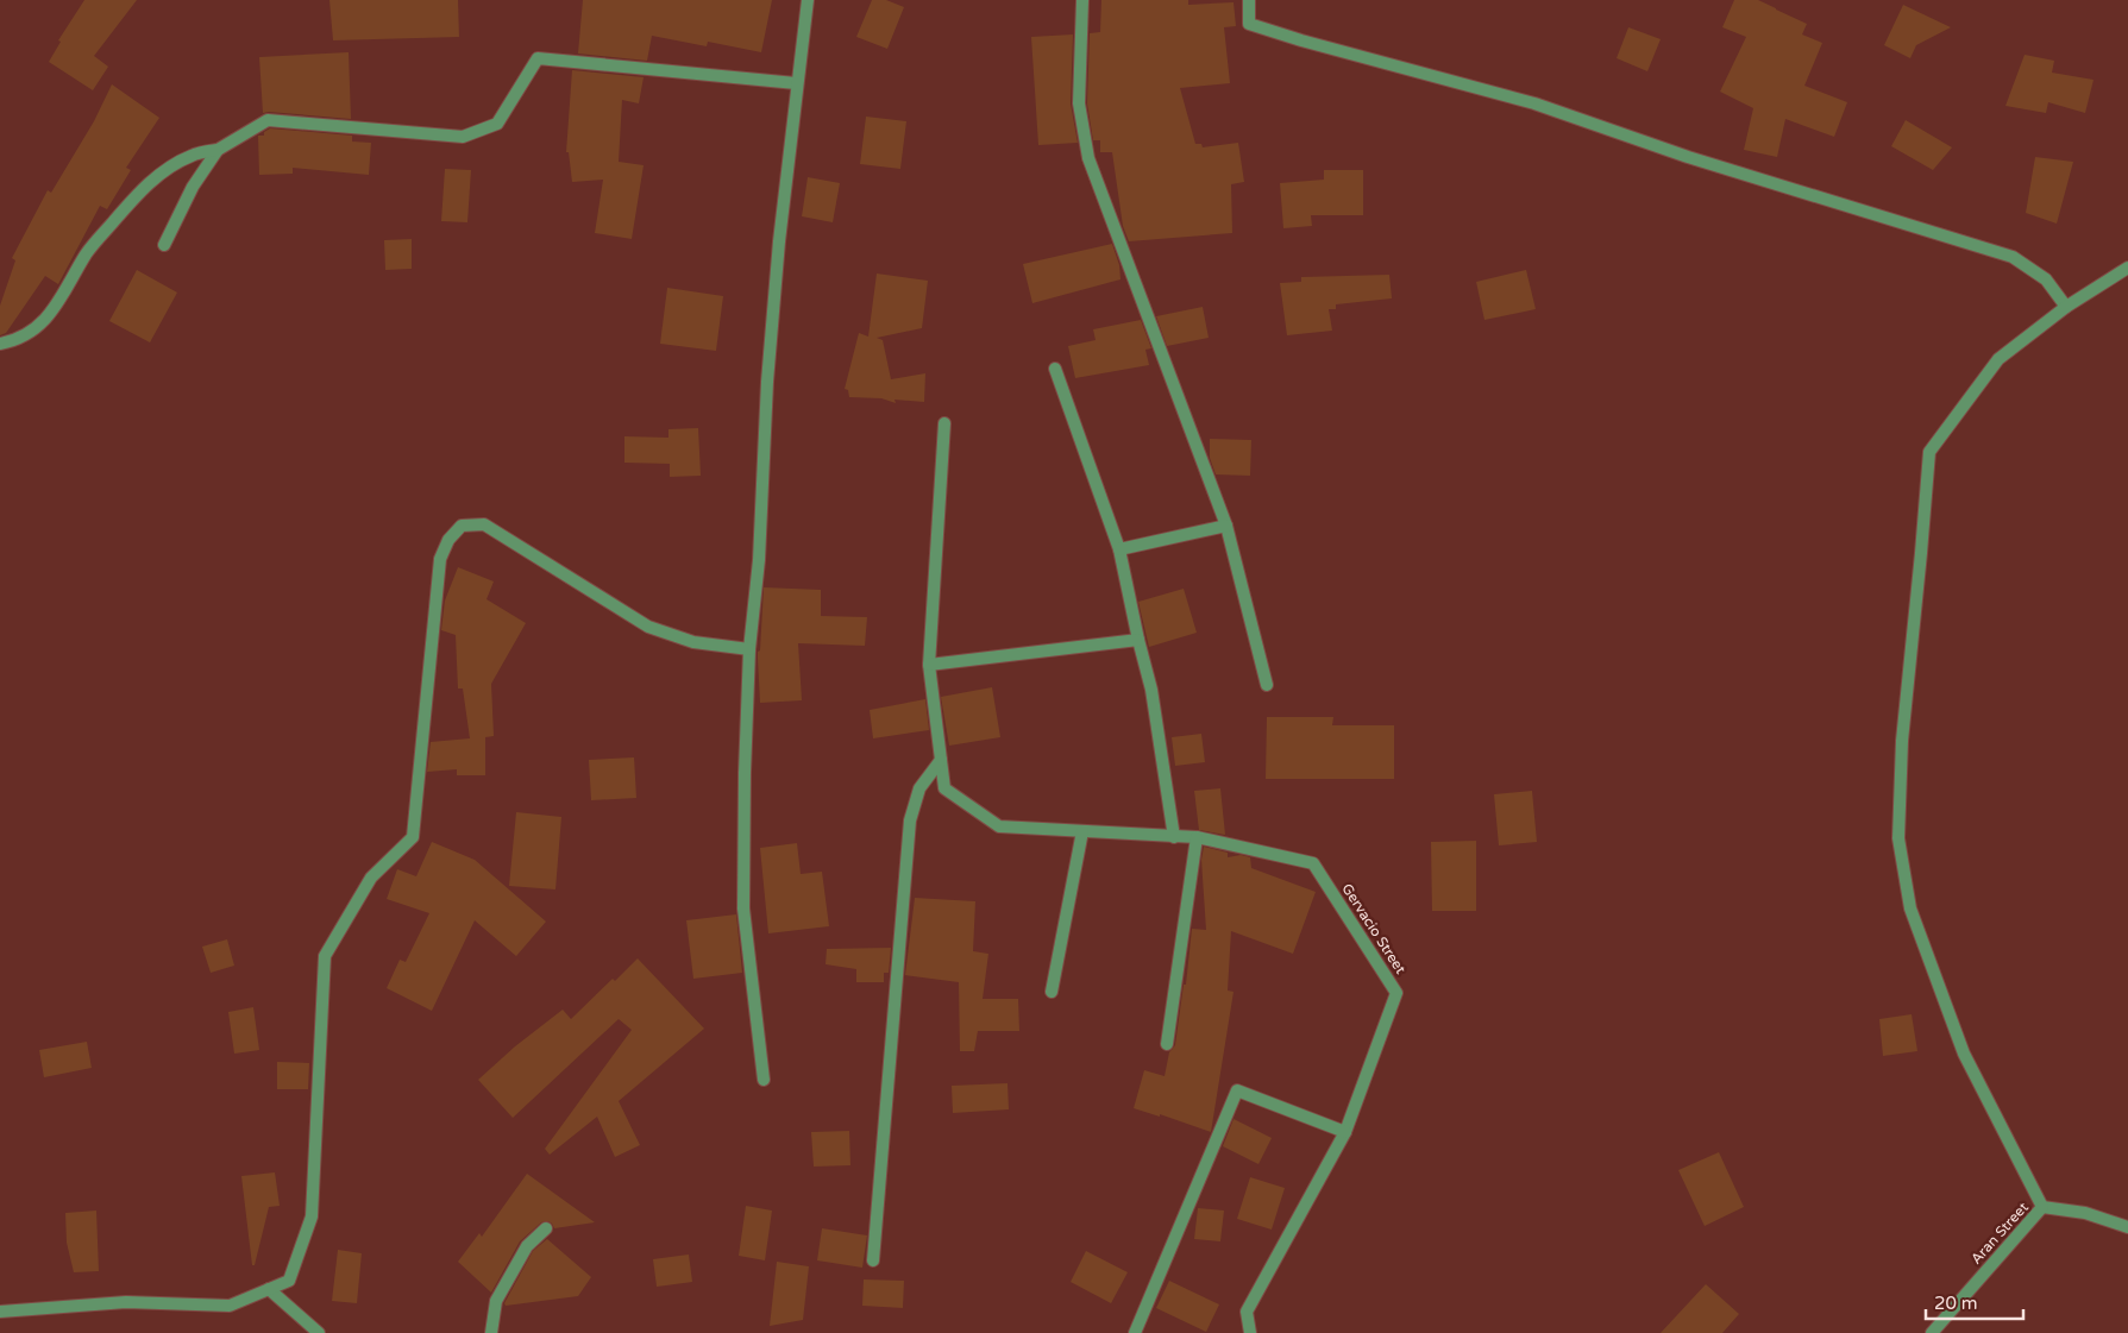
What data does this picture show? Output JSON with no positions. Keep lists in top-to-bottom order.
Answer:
{
  "streets": {
    "street": ["Gervacio Street", "Aran Street"]
  },
  "scale_bar": "20 m"
}
